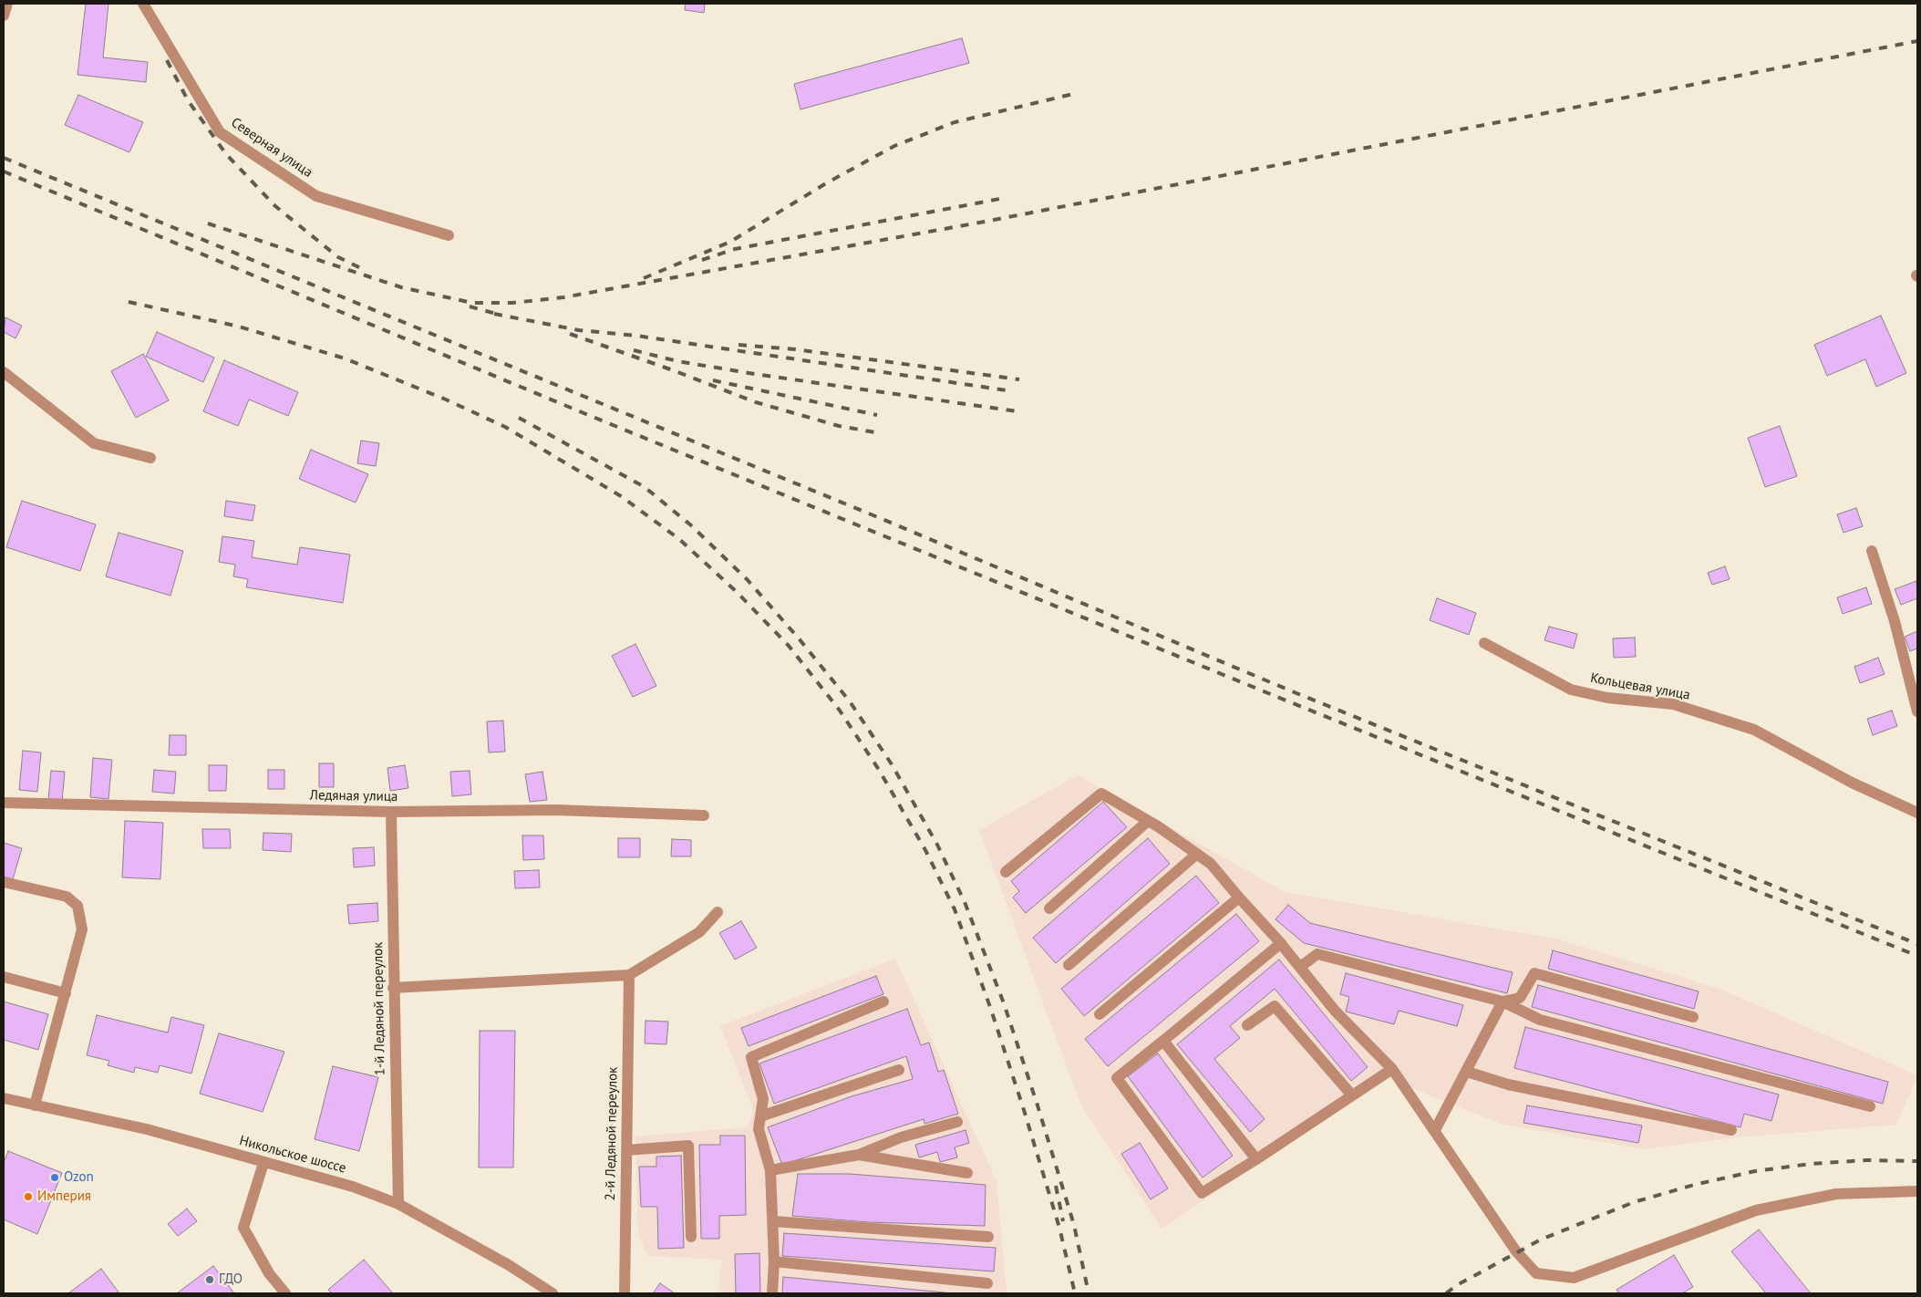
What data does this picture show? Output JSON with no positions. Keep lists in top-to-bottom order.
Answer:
{
  "streets": {
    "street": [
      "Северная улица",
      "Кольцевая улица",
      "Ледяная улица",
      "1-й Ледяной переулок",
      "2-й Ледяной переулок",
      "Никольское шоссе"
    ]
  },
  "crossings": [
    ["Ледяная улица", "1-й Ледяной переулок"],
    ["1-й Ледяной переулок", "Никольское шоссе"]
  ],
  "places": ["Ozon", "Империя", "ГДО"]
}
